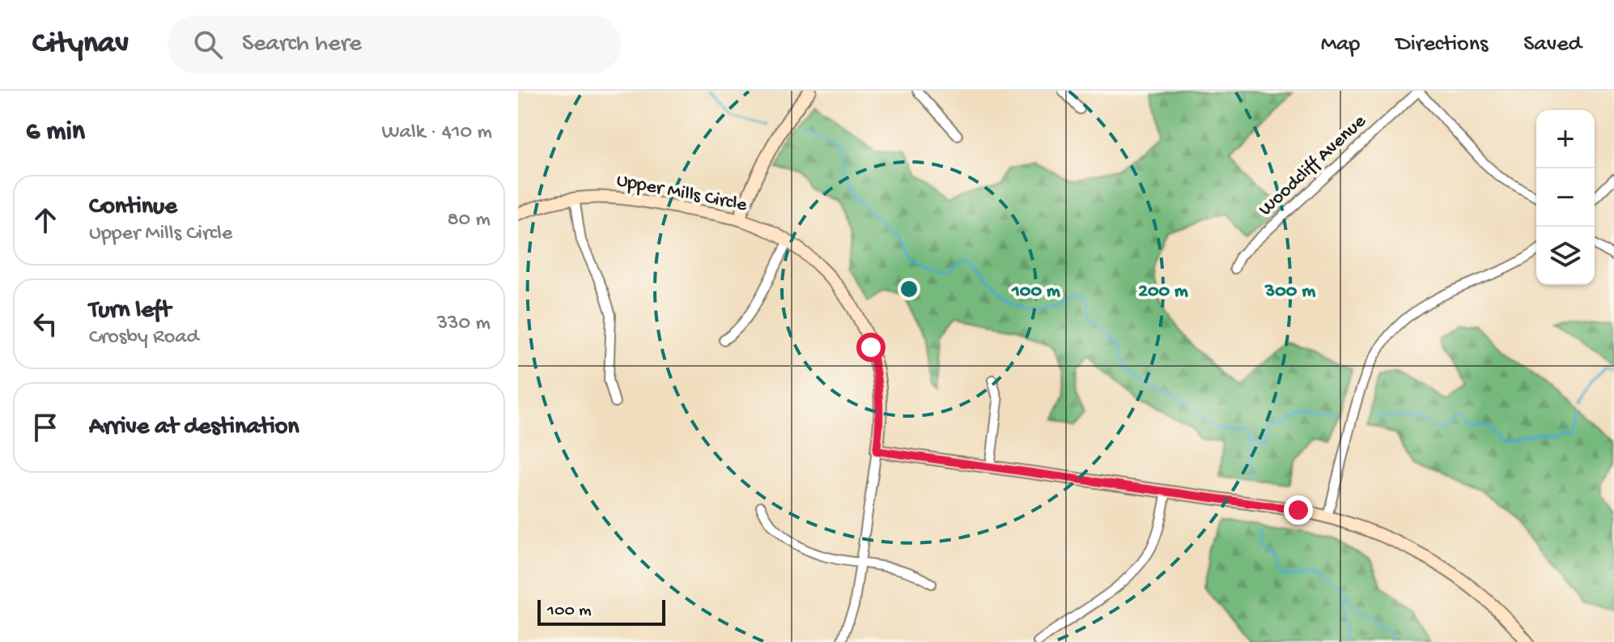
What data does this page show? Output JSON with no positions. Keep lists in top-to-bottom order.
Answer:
{
  "streets": {
    "street": ["Woodcliff Avenue", "Upper Mills Circle"]
  },
  "scale_bar": "100 m",
  "page": {
    "header": "Citynav",
    "search": "Search here",
    "nav": ["Map", "Directions", "Saved"],
    "heading": ["6 min", "Walk · 410 m"],
    "map_buttons": ["+", "−"],
    "list": [
      ["Continue", "Upper Mills Circle", "80 m"],
      ["Turn left", "Crosby Road", "330 m"],
      "Arrive at destination"
    ],
    "scale": "100 m"
  },
  "rings": ["100 m", "200 m", "300 m"]
}
